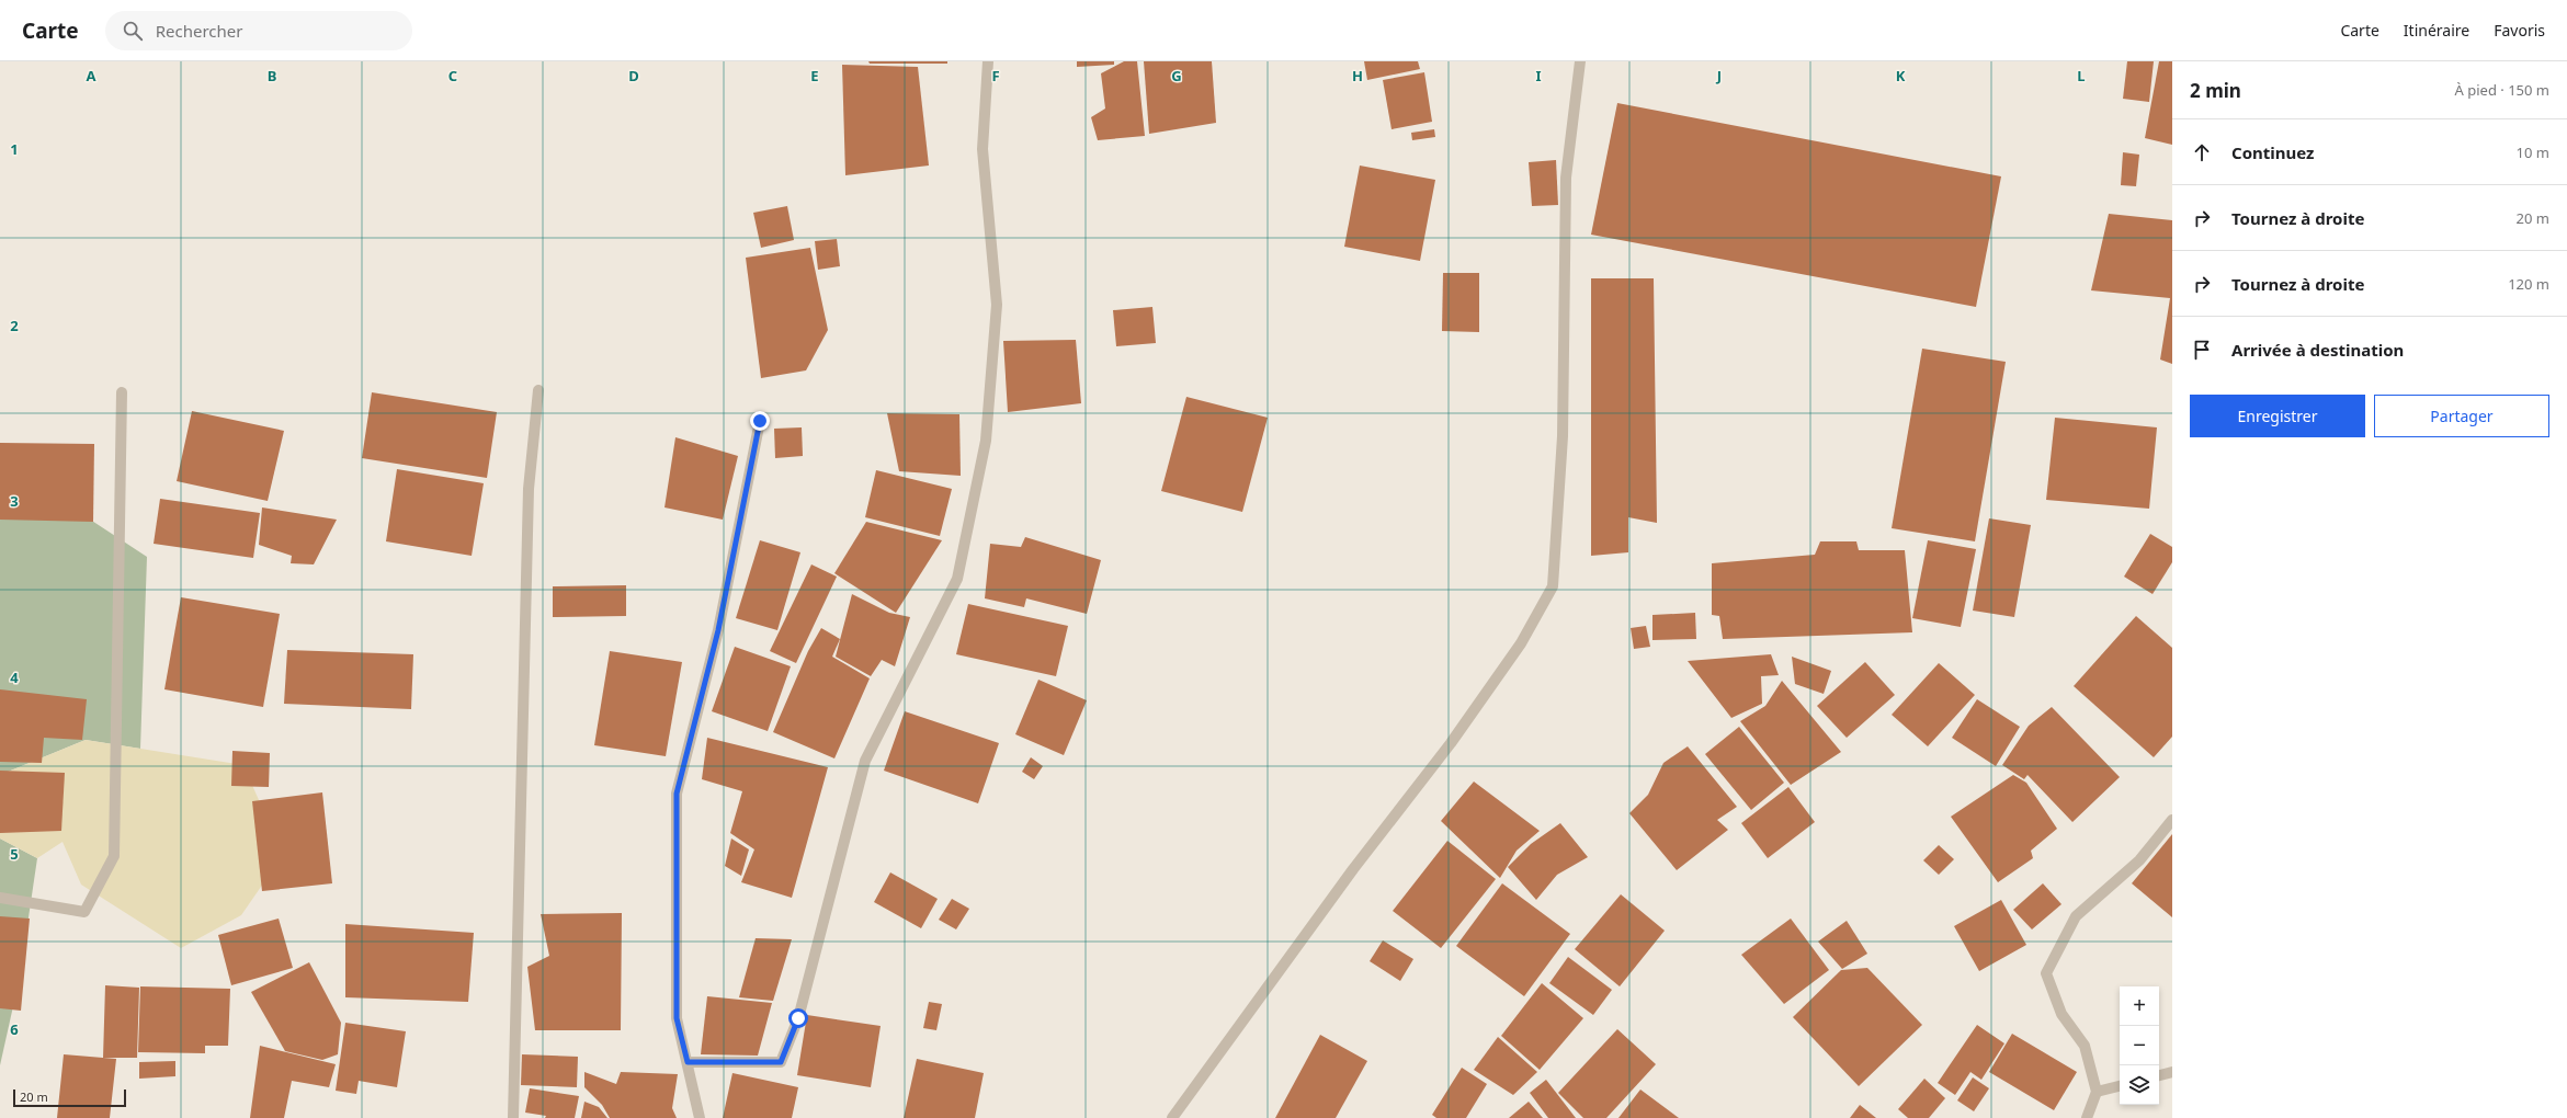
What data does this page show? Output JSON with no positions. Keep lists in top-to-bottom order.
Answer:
{
  "scale_bar": "20 m",
  "page": {
    "header": "Carte",
    "search": "Rechercher",
    "nav": ["Carte", "Itinéraire", "Favoris"],
    "heading": ["2 min", "À pied · 150 m"],
    "list": [
      ["Continuez", "10 m"],
      ["Tournez à droite", "20 m"],
      ["Tournez à droite", "120 m"],
      "Arrivée à destination"
    ],
    "buttons": ["Enregistrer", "Partager"],
    "map_buttons": ["+", "−"],
    "scale": "20 m"
  },
  "grid": {
    "columns": [
      "A",
      "B",
      "C",
      "D",
      "E",
      "F",
      "G",
      "H",
      "I",
      "J",
      "K",
      "L"
    ],
    "rows": [
      "1",
      "2",
      "3",
      "4",
      "5",
      "6"
    ]
  }
}
